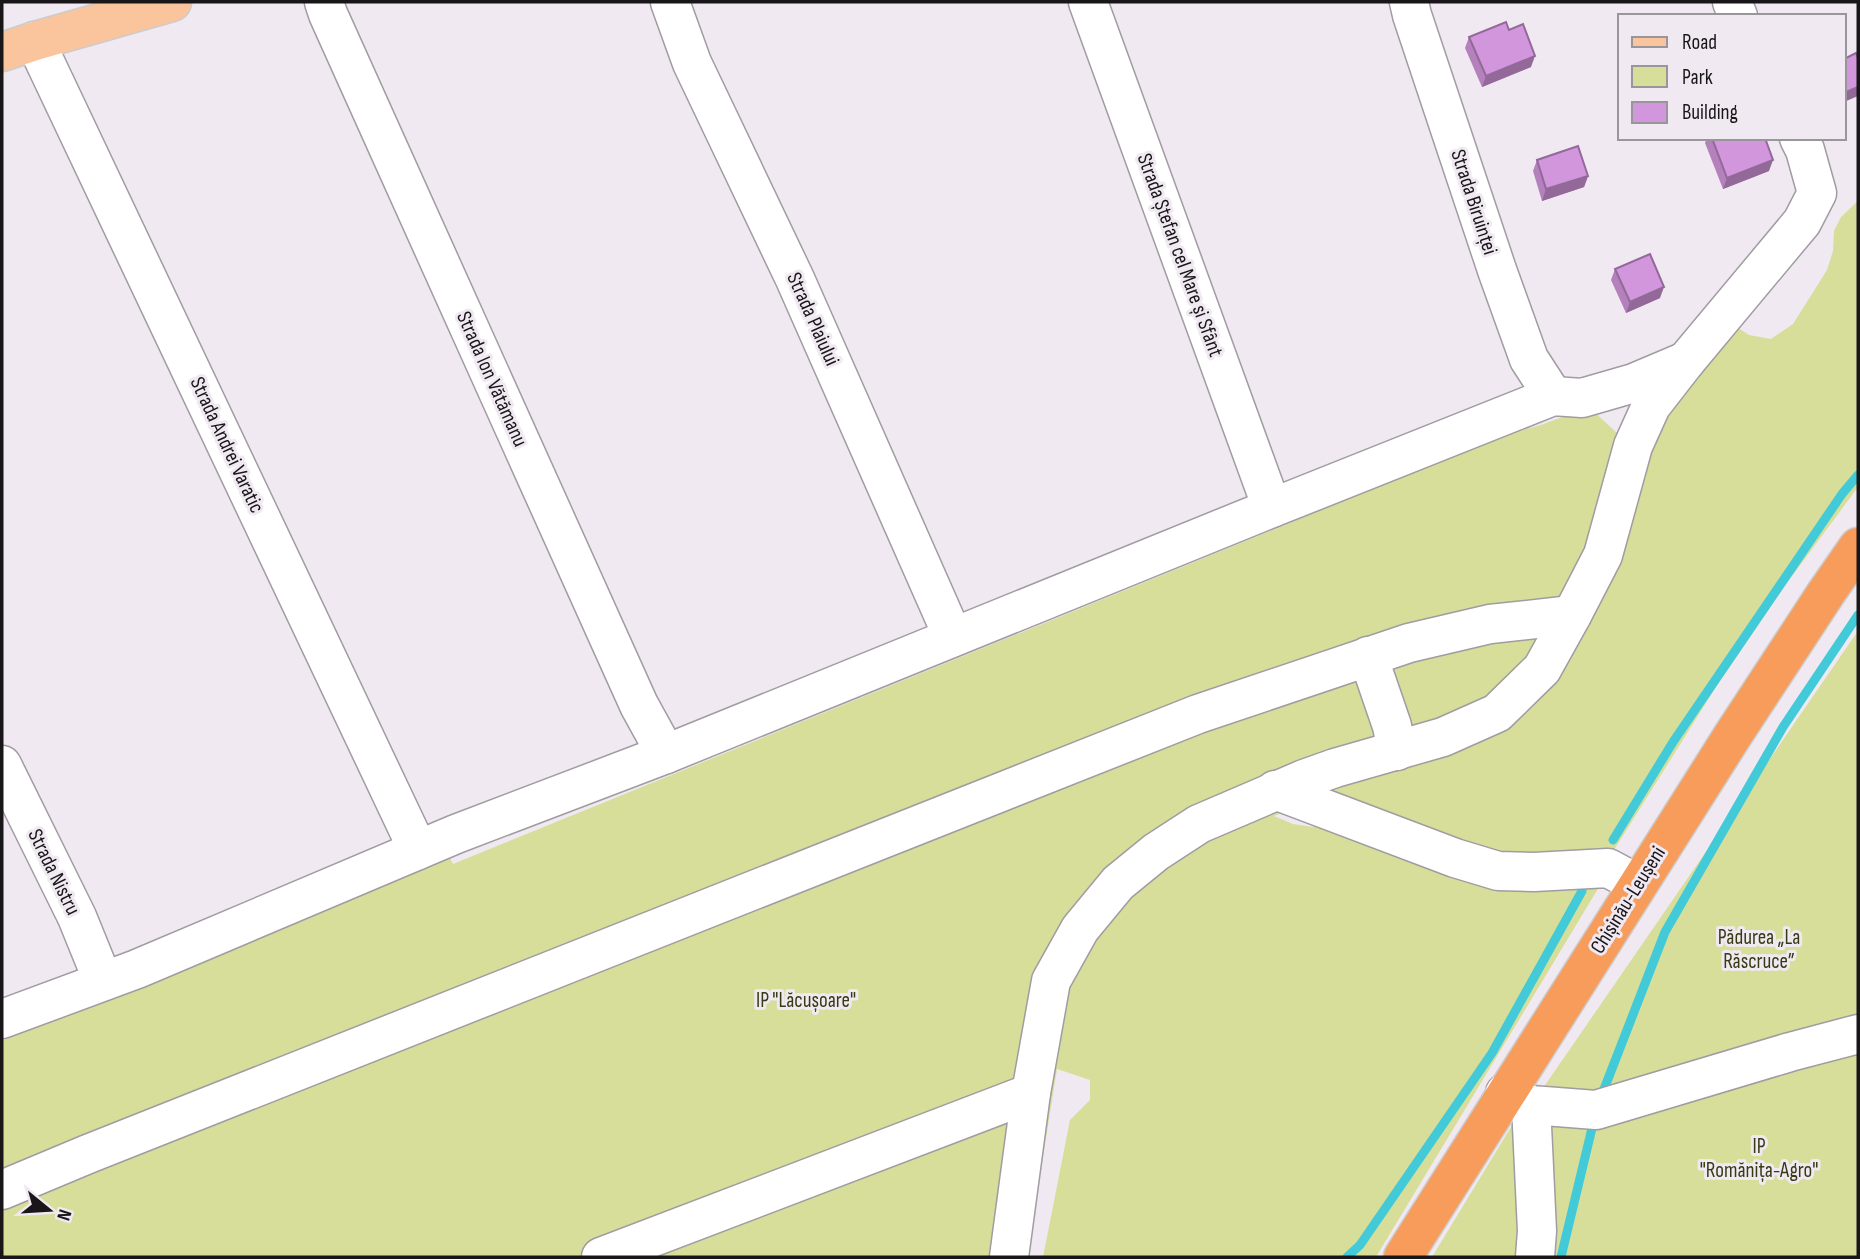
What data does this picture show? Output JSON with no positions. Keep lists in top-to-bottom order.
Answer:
{
  "streets": {
    "highway": ["Chișinău-Leușeni"],
    "street": [
      "Strada Biruinței",
      "Strada Ștefan cel Mare și Sfânt",
      "Strada Plaiului",
      "Strada Ion Vătămanu",
      "Strada Andrei Varatic",
      "Strada Nistru"
    ]
  },
  "parks": ["Pădurea „La Răscruce”", "IP \"Lăcușoare\"", "IP \"Romănița-Agro\""],
  "legend": ["Road", "Park", "Building"],
  "north": "right"
}
